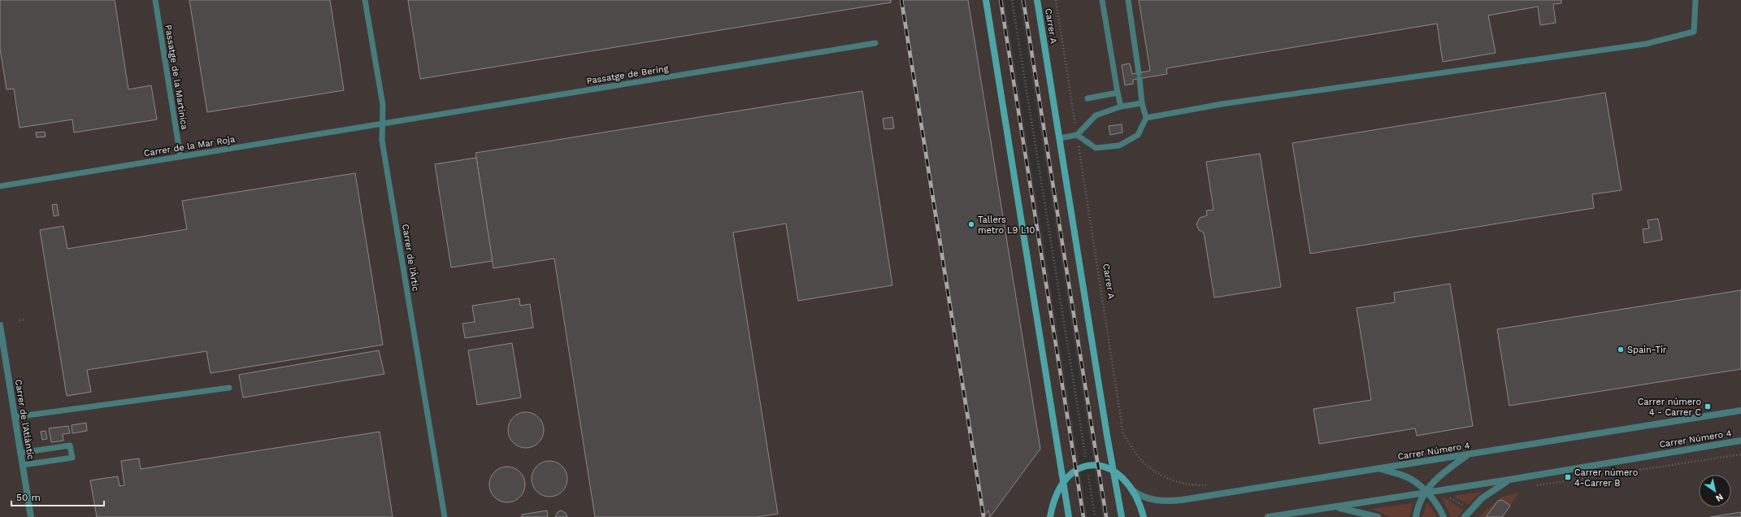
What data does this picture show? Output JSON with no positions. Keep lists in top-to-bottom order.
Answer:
{
  "streets": {
    "main road": ["Carrer A"],
    "street": ["Carrer de l'Atlàntic", "Carrer Número 4"],
    "lane": [
      "Passatge de Bering",
      "Passatge de la Martinica",
      "Carrer de la Mar Roja",
      "Carrer de l'Àrtic"
    ]
  },
  "crossings": [
    ["Passatge de Bering", "Carrer de la Mar Roja"],
    ["Passatge de Bering", "Carrer de l'Àrtic"],
    ["Passatge de la Martinica", "Carrer de la Mar Roja"],
    ["Carrer de la Mar Roja", "Carrer de l'Àrtic"]
  ],
  "places": {
    "other": ["Tallers metro L9 L10", "Spain-Tir"],
    "transit": ["Carrer número 4 - Carrer C", "Carrer número 4-Carrer B"]
  },
  "scale_bar": "50 m",
  "north": "bottom right"
}
